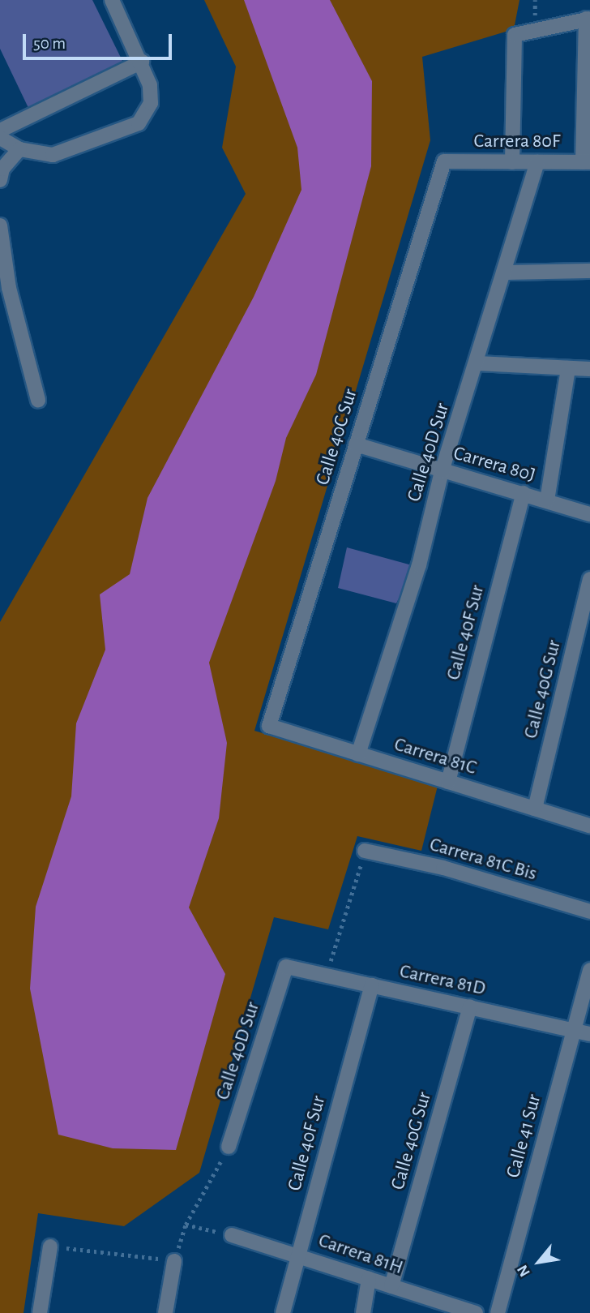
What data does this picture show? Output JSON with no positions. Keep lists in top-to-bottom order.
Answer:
{
  "streets": {
    "street": [
      "Carrera 80F",
      "Calle 40C Sur",
      "Calle 40D Sur",
      "Carrera 80J",
      "Calle 40F Sur",
      "Calle 40G Sur",
      "Carrera 81C",
      "Carrera 81C Bis",
      "Carrera 81D",
      "Calle 41 Sur",
      "Carrera 81H"
    ]
  },
  "crossings": [
    ["Carrera 80F", "Calle 40C Sur"],
    ["Carrera 80F", "Calle 40D Sur"],
    ["Calle 40C Sur", "Carrera 80J"],
    ["Calle 40C Sur", "Carrera 81C"],
    ["Calle 40D Sur", "Carrera 80J"],
    ["Calle 40D Sur", "Carrera 81C"],
    ["Calle 40D Sur", "Carrera 81D"],
    ["Carrera 80J", "Calle 40F Sur"],
    ["Calle 40F Sur", "Carrera 81C"],
    ["Calle 40F Sur", "Carrera 81D"],
    ["Calle 40F Sur", "Carrera 81H"],
    ["Calle 40G Sur", "Carrera 81C"],
    ["Calle 40G Sur", "Carrera 81D"],
    ["Calle 40G Sur", "Carrera 81H"],
    ["Carrera 81D", "Calle 41 Sur"]
  ],
  "scale_bar": "50 m",
  "north": "bottom left"
}
